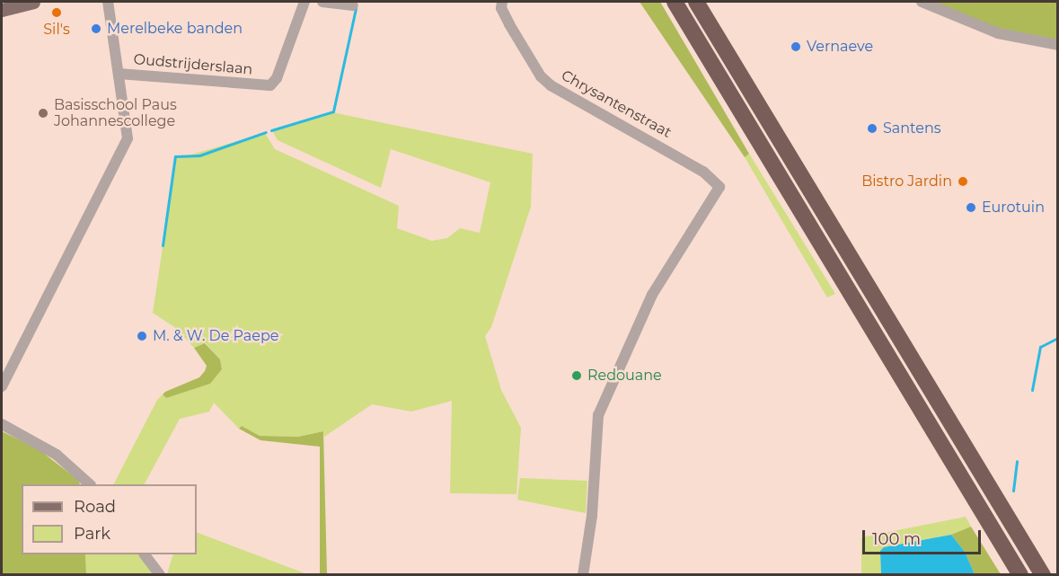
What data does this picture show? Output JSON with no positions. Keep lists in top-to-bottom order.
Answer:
{
  "streets": {
    "street": ["Oudstrijderslaan", "Chrysantenstraat"]
  },
  "places": [
    "Sil's",
    "Merelbeke banden",
    "Vernaeve",
    "Basisschool Paus Johannescollege",
    "Santens",
    "Bistro Jardin",
    "Eurotuin",
    "M. & W. De Paepe",
    "Redouane"
  ],
  "legend": ["Road", "Park"],
  "scale_bar": "100 m"
}
